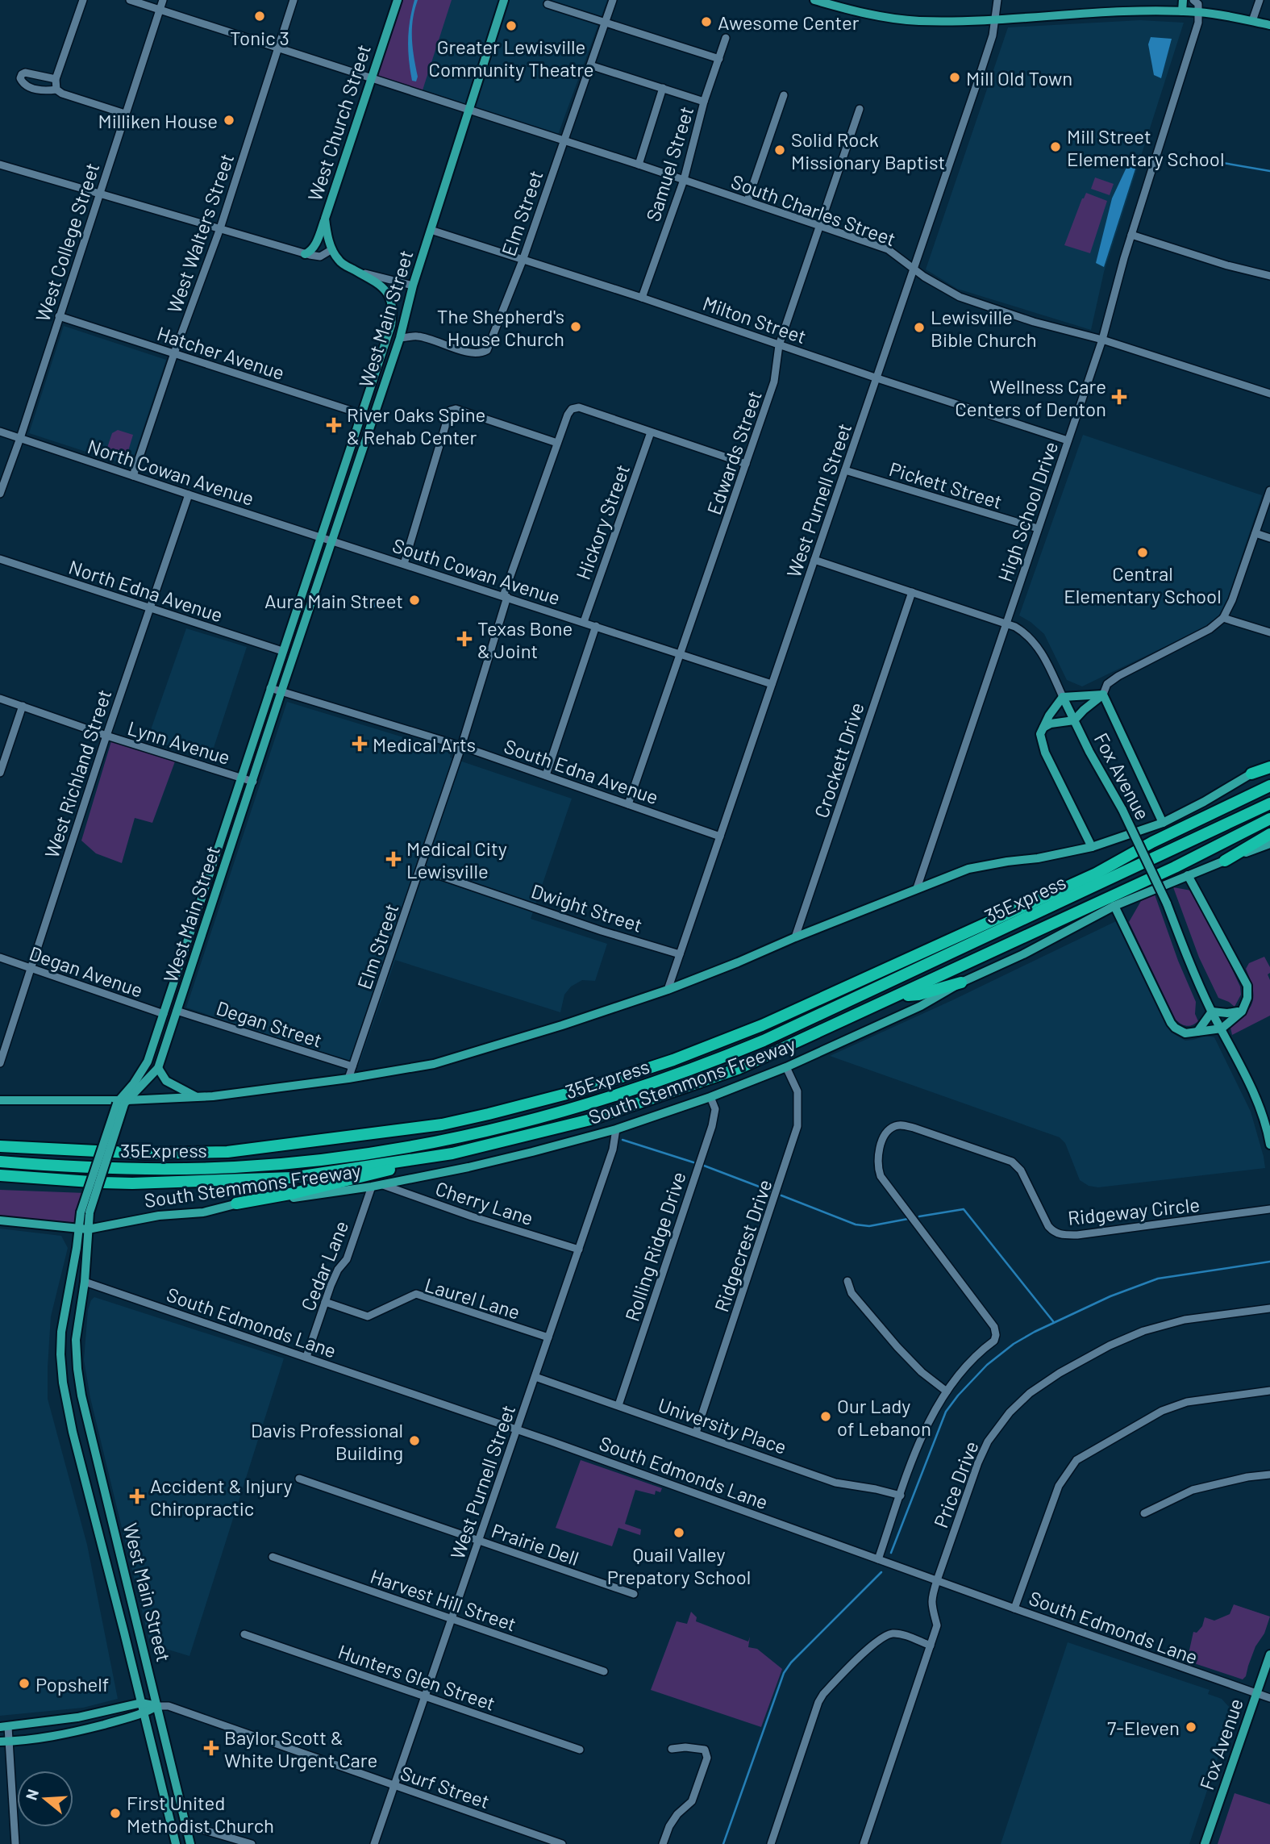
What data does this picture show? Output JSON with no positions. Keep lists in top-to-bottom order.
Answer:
{
  "streets": {
    "highway": ["35Express", "South Stemmons Freeway"],
    "main road": ["West Church Street", "West Main Street", "Fox Avenue"],
    "street": [
      "Samuel Street",
      "South Charles Street",
      "Elm Street",
      "West Walters Street",
      "West College Street",
      "Milton Street",
      "Hatcher Avenue",
      "Edwards Street",
      "North Cowan Avenue",
      "Pickett Street",
      "West Purnell Street",
      "High School Drive",
      "Hickory Street",
      "South Cowan Avenue",
      "North Edna Avenue",
      "Lynn Avenue",
      "Crockett Drive",
      "South Edna Avenue",
      "West Richland Street",
      "Dwight Street",
      "Degan Avenue",
      "Degan Street",
      "Cherry Lane",
      "Ridgeway Circle",
      "Ridgecrest Drive",
      "Rolling Ridge Drive",
      "Cedar Lane",
      "Laurel Lane",
      "South Edmonds Lane",
      "University Place",
      "Price Drive",
      "Prairie Dell",
      "Harvest Hill Street",
      "Hunters Glen Street",
      "Surf Street"
    ]
  },
  "crossings": [
    ["West Church Street", "South Charles Street"],
    ["Samuel Street", "South Charles Street"],
    ["Samuel Street", "Milton Street"],
    ["South Charles Street", "Elm Street"],
    ["South Charles Street", "West Walters Street"],
    ["South Charles Street", "West College Street"],
    ["South Charles Street", "West Main Street"],
    ["South Charles Street", "Edwards Street"],
    ["South Charles Street", "West Purnell Street"],
    ["South Charles Street", "High School Drive"],
    ["Elm Street", "West Main Street"],
    ["Elm Street", "Milton Street"],
    ["Elm Street", "Hickory Street"],
    ["Elm Street", "South Cowan Avenue"],
    ["Elm Street", "South Edna Avenue"],
    ["Elm Street", "Dwight Street"],
    ["Elm Street", "Degan Street"],
    ["West Walters Street", "Hatcher Avenue"],
    ["West Walters Street", "North Cowan Avenue"],
    ["West College Street", "Hatcher Avenue"],
    ["West College Street", "North Cowan Avenue"],
    ["West Main Street", "Milton Street"],
    ["West Main Street", "Hatcher Avenue"],
    ["West Main Street", "North Cowan Avenue"],
    ["West Main Street", "South Cowan Avenue"],
    ["West Main Street", "North Edna Avenue"],
    ["West Main Street", "Lynn Avenue"],
    ["West Main Street", "South Edna Avenue"],
    ["West Main Street", "Degan Avenue"],
    ["West Main Street", "Degan Street"],
    ["West Main Street", "South Stemmons Freeway"],
    ["West Main Street", "South Edmonds Lane"],
    ["West Main Street", "Surf Street"],
    ["Milton Street", "Edwards Street"],
    ["Milton Street", "West Purnell Street"],
    ["Milton Street", "High School Drive"],
    ["Edwards Street", "South Cowan Avenue"],
    ["Edwards Street", "South Edna Avenue"],
    ["North Cowan Avenue", "South Cowan Avenue"],
    ["North Cowan Avenue", "West Richland Street"],
    ["Pickett Street", "West Purnell Street"],
    ["Pickett Street", "High School Drive"],
    ["West Purnell Street", "South Cowan Avenue"],
    ["West Purnell Street", "South Edna Avenue"],
    ["West Purnell Street", "Fox Avenue"],
    ["West Purnell Street", "Dwight Street"],
    ["West Purnell Street", "South Stemmons Freeway"],
    ["West Purnell Street", "Cherry Lane"],
    ["West Purnell Street", "Laurel Lane"],
    ["West Purnell Street", "South Edmonds Lane"],
    ["West Purnell Street", "University Place"],
    ["West Purnell Street", "Prairie Dell"],
    ["West Purnell Street", "Harvest Hill Street"],
    ["West Purnell Street", "Hunters Glen Street"],
    ["West Purnell Street", "Surf Street"],
    ["High School Drive", "Fox Avenue"],
    ["Hickory Street", "South Cowan Avenue"],
    ["North Edna Avenue", "West Richland Street"],
    ["Lynn Avenue", "West Richland Street"],
    ["Crockett Drive", "Fox Avenue"],
    ["West Richland Street", "Degan Avenue"],
    ["Fox Avenue", "South Edmonds Lane"],
    ["South Stemmons Freeway", "Cherry Lane"],
    ["South Stemmons Freeway", "Ridgecrest Drive"],
    ["South Stemmons Freeway", "Rolling Ridge Drive"],
    ["South Stemmons Freeway", "Cedar Lane"],
    ["Ridgecrest Drive", "University Place"],
    ["Rolling Ridge Drive", "University Place"],
    ["Cedar Lane", "Laurel Lane"],
    ["Cedar Lane", "South Edmonds Lane"],
    ["South Edmonds Lane", "Price Drive"]
  ],
  "places": {
    "other": [
      "Tonic 3",
      "Awesome Center",
      "Greater Lewisville Community Theatre",
      "Mill Old Town",
      "Milliken House",
      "Mill Street Elementary School",
      "Solid Rock Missionary Baptist",
      "The Shepherd's House Church",
      "Lewisville Bible Church",
      "Central Elementary School",
      "Aura Main Street",
      "Our Lady of Lebanon",
      "Davis Professional Building",
      "Quail Valley Prepatory School",
      "Popshelf",
      "7-Eleven",
      "First United Methodist Church"
    ],
    "health": [
      "Wellness Care Centers of Denton",
      "River Oaks Spine & Rehab Center",
      "Texas Bone & Joint",
      "Medical Arts",
      "Medical City Lewisville",
      "Accident & Injury Chiropractic",
      "Baylor Scott & White Urgent Care"
    ]
  },
  "north": "left"
}
